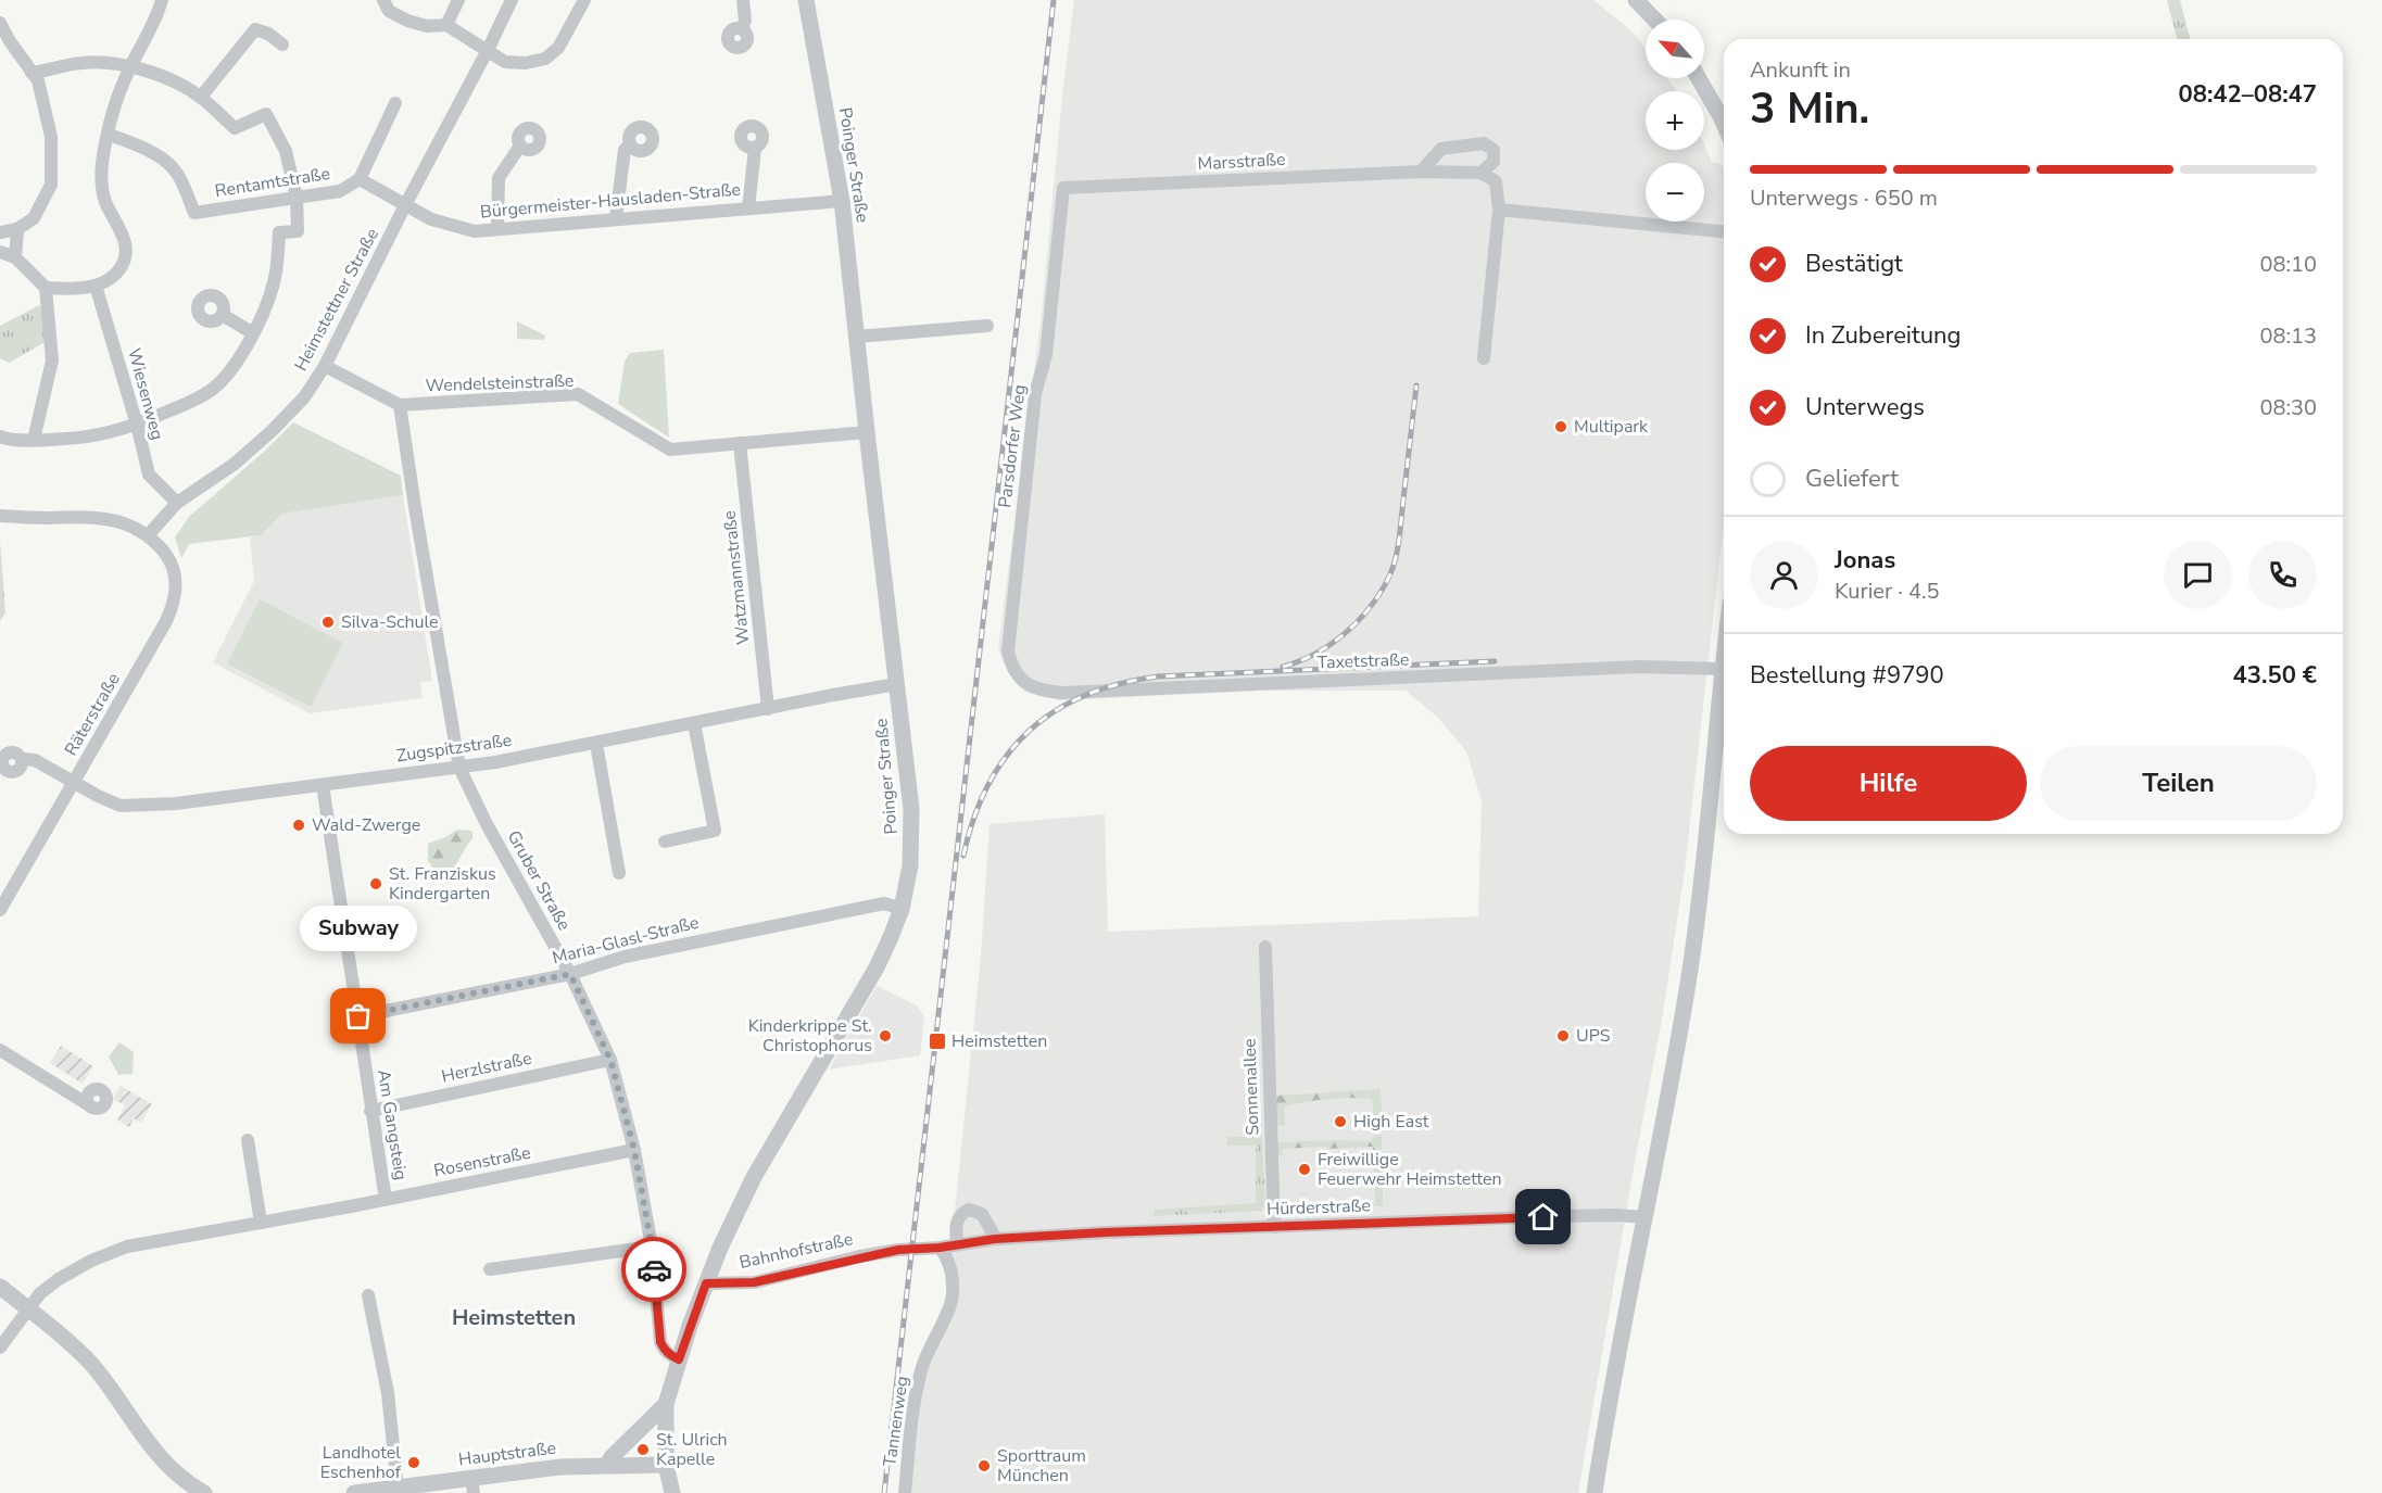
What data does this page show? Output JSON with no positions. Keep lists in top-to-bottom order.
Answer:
{
  "streets": {
    "street": [
      "Marsstraße",
      "Poinger Straße",
      "Rentamtstraße",
      "Bürgermeister-Hausladen-Straße",
      "Heimstettner Straße",
      "Wendelsteinstraße",
      "Wiesenweg",
      "Parsdorfer Weg",
      "Watzmannstraße",
      "Taxetstraße",
      "Räterstraße",
      "Zugspitzstraße",
      "Gruber Straße",
      "Maria-Glasl-Straße",
      "Herzlstraße",
      "Sonnenallee",
      "Am Gangsteig",
      "Rosenstraße",
      "Hürderstraße",
      "Bahnhofstraße",
      "Tannenweg",
      "Hauptstraße"
    ]
  },
  "crossings": [
    ["Marsstraße", "Parsdorfer Weg"],
    ["Poinger Straße", "Bürgermeister-Hausladen-Straße"],
    ["Poinger Straße", "Wendelsteinstraße"],
    ["Poinger Straße", "Zugspitzstraße"],
    ["Poinger Straße", "Maria-Glasl-Straße"],
    ["Poinger Straße", "Bahnhofstraße"],
    ["Rentamtstraße", "Bürgermeister-Hausladen-Straße"],
    ["Bürgermeister-Hausladen-Straße", "Heimstettner Straße"],
    ["Heimstettner Straße", "Wiesenweg"],
    ["Heimstettner Straße", "Räterstraße"],
    ["Wendelsteinstraße", "Watzmannstraße"],
    ["Wendelsteinstraße", "Gruber Straße"],
    ["Parsdorfer Weg", "Taxetstraße"],
    ["Watzmannstraße", "Zugspitzstraße"],
    ["Räterstraße", "Zugspitzstraße"],
    ["Zugspitzstraße", "Gruber Straße"],
    ["Zugspitzstraße", "Am Gangsteig"],
    ["Gruber Straße", "Maria-Glasl-Straße"],
    ["Gruber Straße", "Herzlstraße"],
    ["Gruber Straße", "Rosenstraße"],
    ["Maria-Glasl-Straße", "Am Gangsteig"],
    ["Herzlstraße", "Am Gangsteig"],
    ["Sonnenallee", "Hürderstraße"],
    ["Am Gangsteig", "Rosenstraße"],
    ["Hürderstraße", "Bahnhofstraße"],
    ["Hürderstraße", "Tannenweg"],
    ["Bahnhofstraße", "Tannenweg"]
  ],
  "districts": ["Heimstetten"],
  "places": {
    "other": [
      "Multipark",
      "Silva-Schule",
      "Wald-Zwerge",
      "St. Franziskus Kindergarten",
      "Subway",
      "Kinderkrippe St. Christophorus",
      "UPS",
      "High East",
      "Freiwillige Feuerwehr Heimstetten",
      "St. Ulrich Kapelle",
      "Landhotel Eschenhof",
      "Sporttraum München"
    ],
    "transit": ["Heimstetten"]
  },
  "north": "top left",
  "page": {
    "map_buttons": ["+", "−"],
    "heading": ["3 Min.", "Ankunft in", "08:42–08:47"],
    "panel": [
      "Jonas",
      "Kurier · 4.5",
      "Bestellung #9790",
      "43.50 €"
    ],
    "bar": "Unterwegs · 650 m",
    "list": [
      ["Bestätigt", "08:10"],
      ["In Zubereitung", "08:13"],
      ["Unterwegs", "08:30"],
      "Geliefert"
    ],
    "buttons": ["Hilfe", "Teilen"],
    "bubble": "Subway"
  }
}
